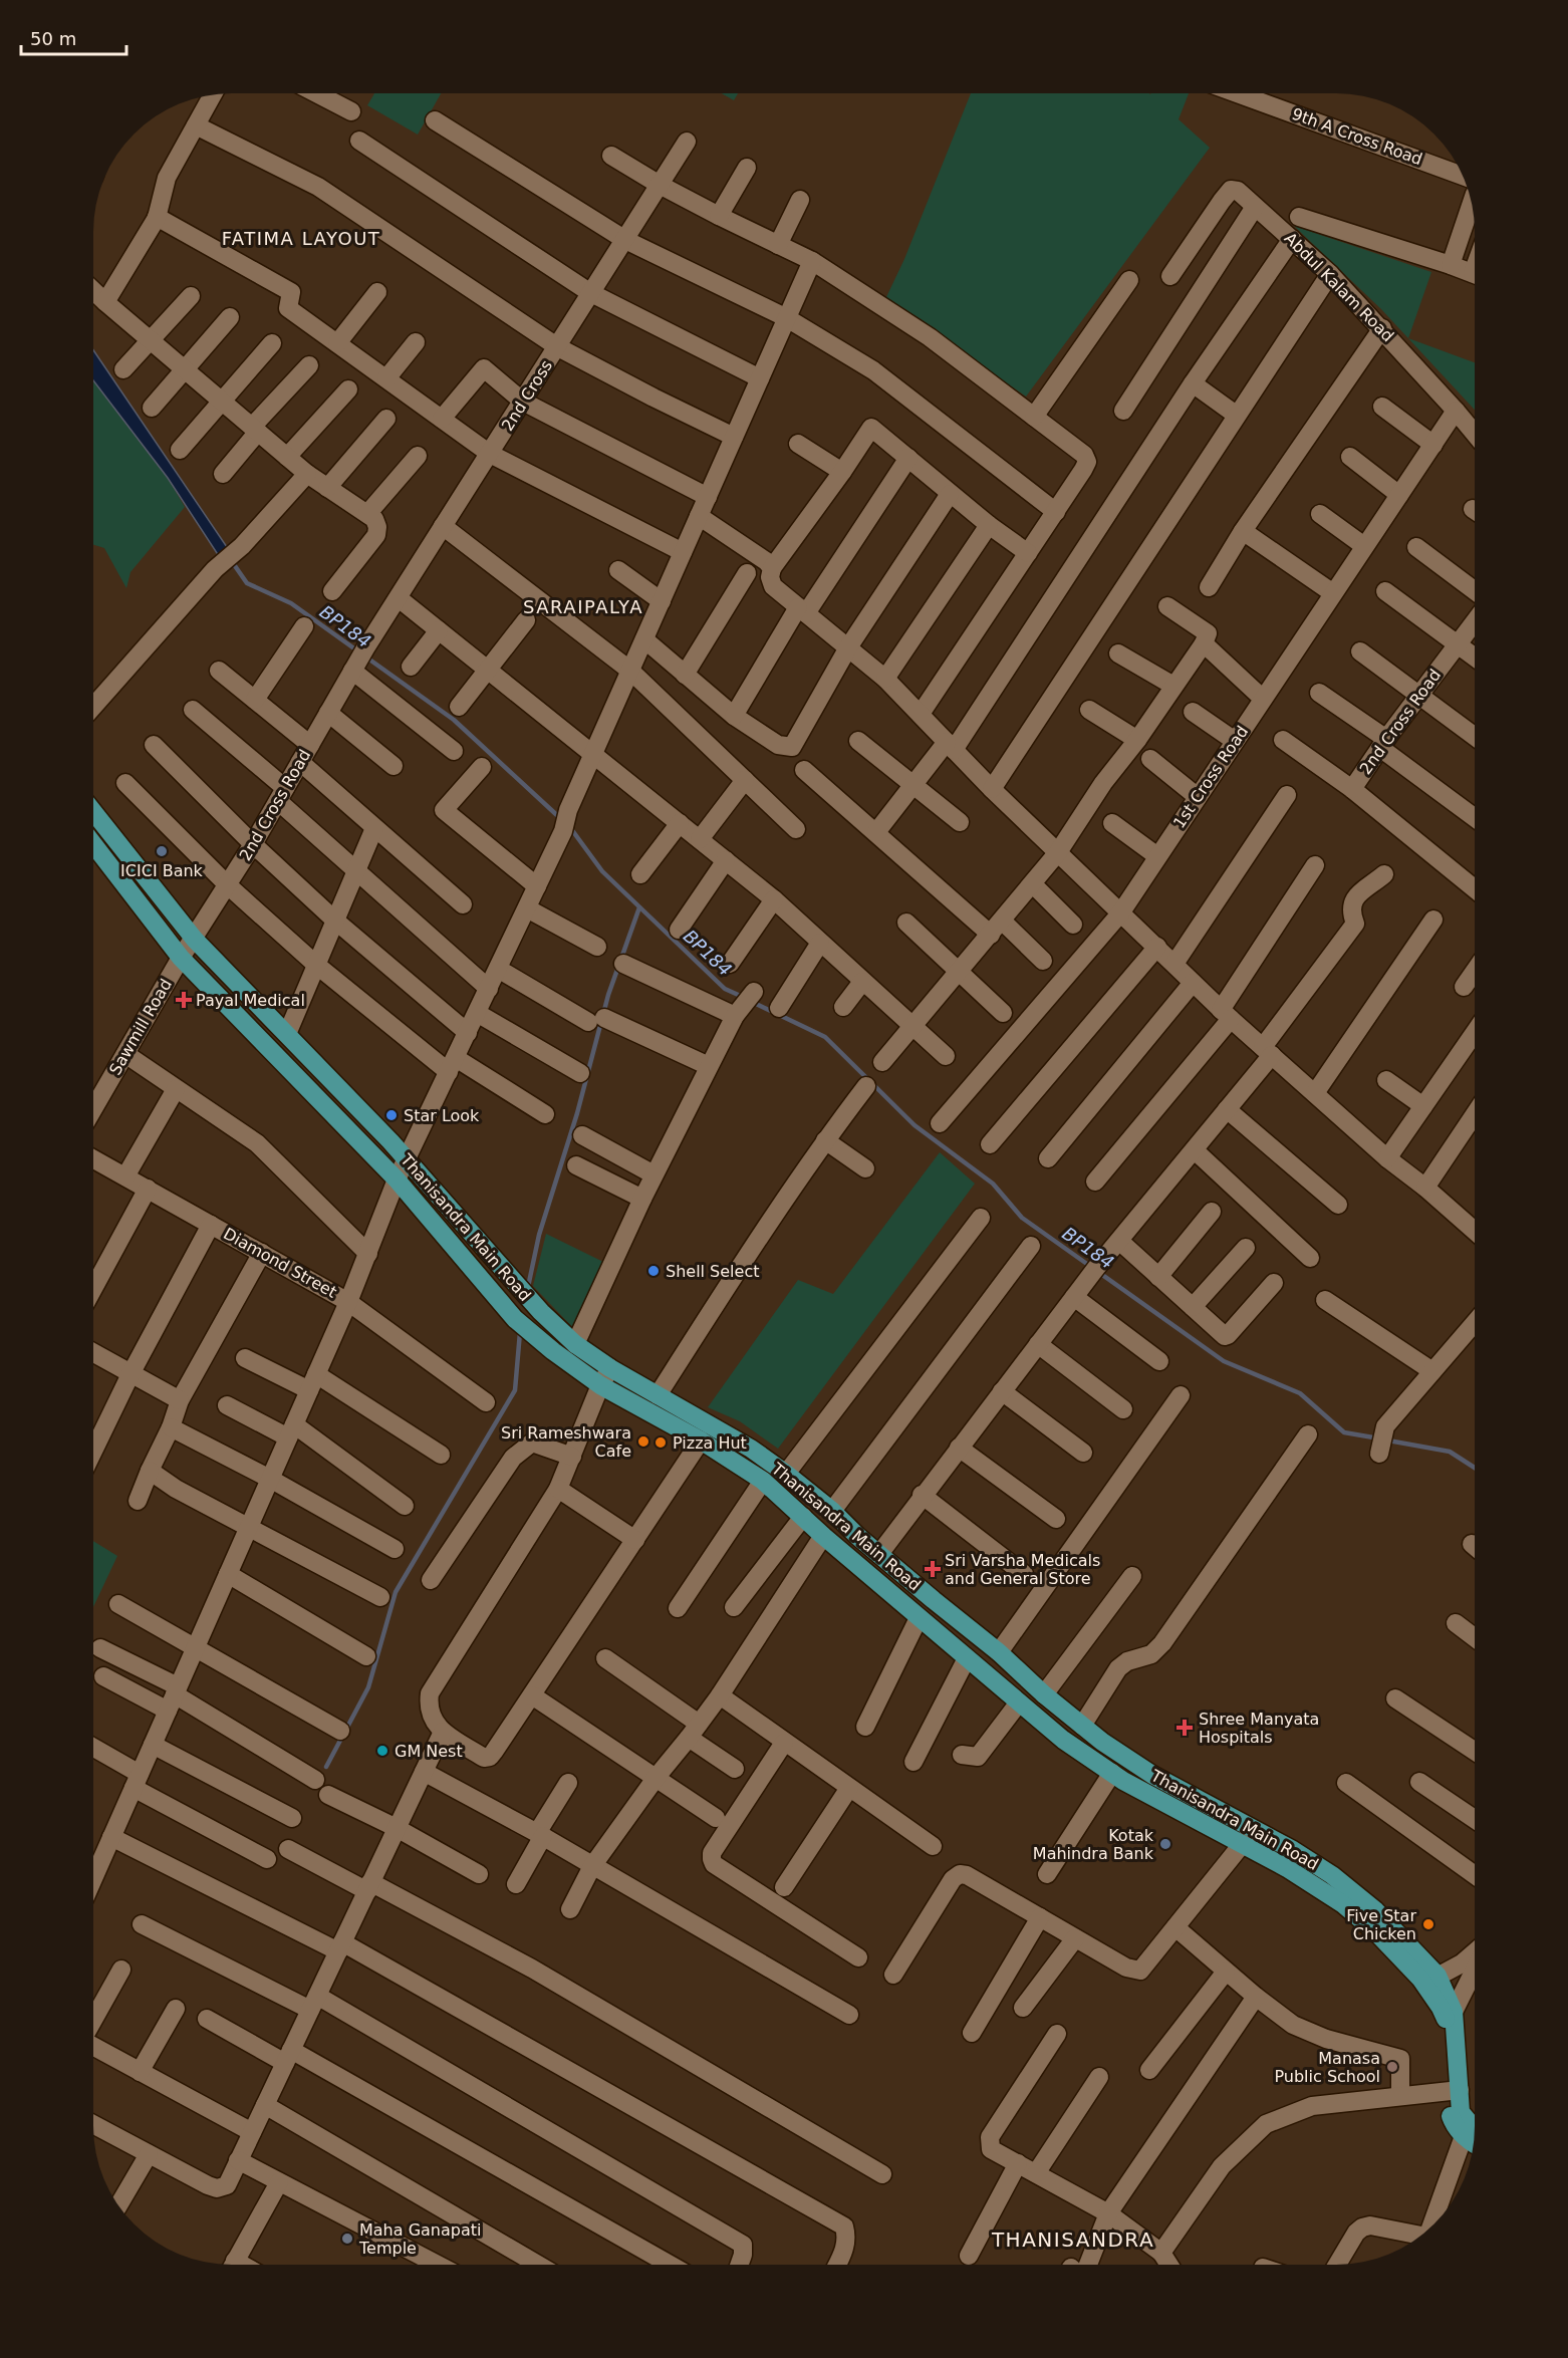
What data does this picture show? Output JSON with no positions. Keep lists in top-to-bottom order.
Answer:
{
  "streets": {
    "main road": ["Thanisandra Main Road"],
    "street": [
      "9th A Cross Road",
      "Abdul Kalam Road",
      "2nd Cross",
      "2nd Cross Road",
      "1st Cross Road",
      "Sawmill Road",
      "Diamond Street"
    ]
  },
  "crossings": [
    ["Abdul Kalam Road", "1st Cross Road"],
    ["2nd Cross", "2nd Cross Road"],
    ["2nd Cross Road", "Sawmill Road"],
    ["2nd Cross Road", "Thanisandra Main Road"],
    ["Sawmill Road", "Thanisandra Main Road"]
  ],
  "districts": ["FATIMA LAYOUT", "SARAIPALYA", "THANISANDRA"],
  "water": ["BP184"],
  "places": {
    "other": [
      "ICICI Bank",
      "Star Look",
      "Shell Select",
      "Sri Rameshwara Cafe",
      "Pizza Hut",
      "GM Nest",
      "Kotak Mahindra Bank",
      "Five Star Chicken",
      "Manasa Public School",
      "Maha Ganapati Temple"
    ],
    "health": ["Payal Medical", "Sri Varsha Medicals and General Store", "Shree Manyata Hospitals"]
  },
  "scale_bar": "50 m"
}
